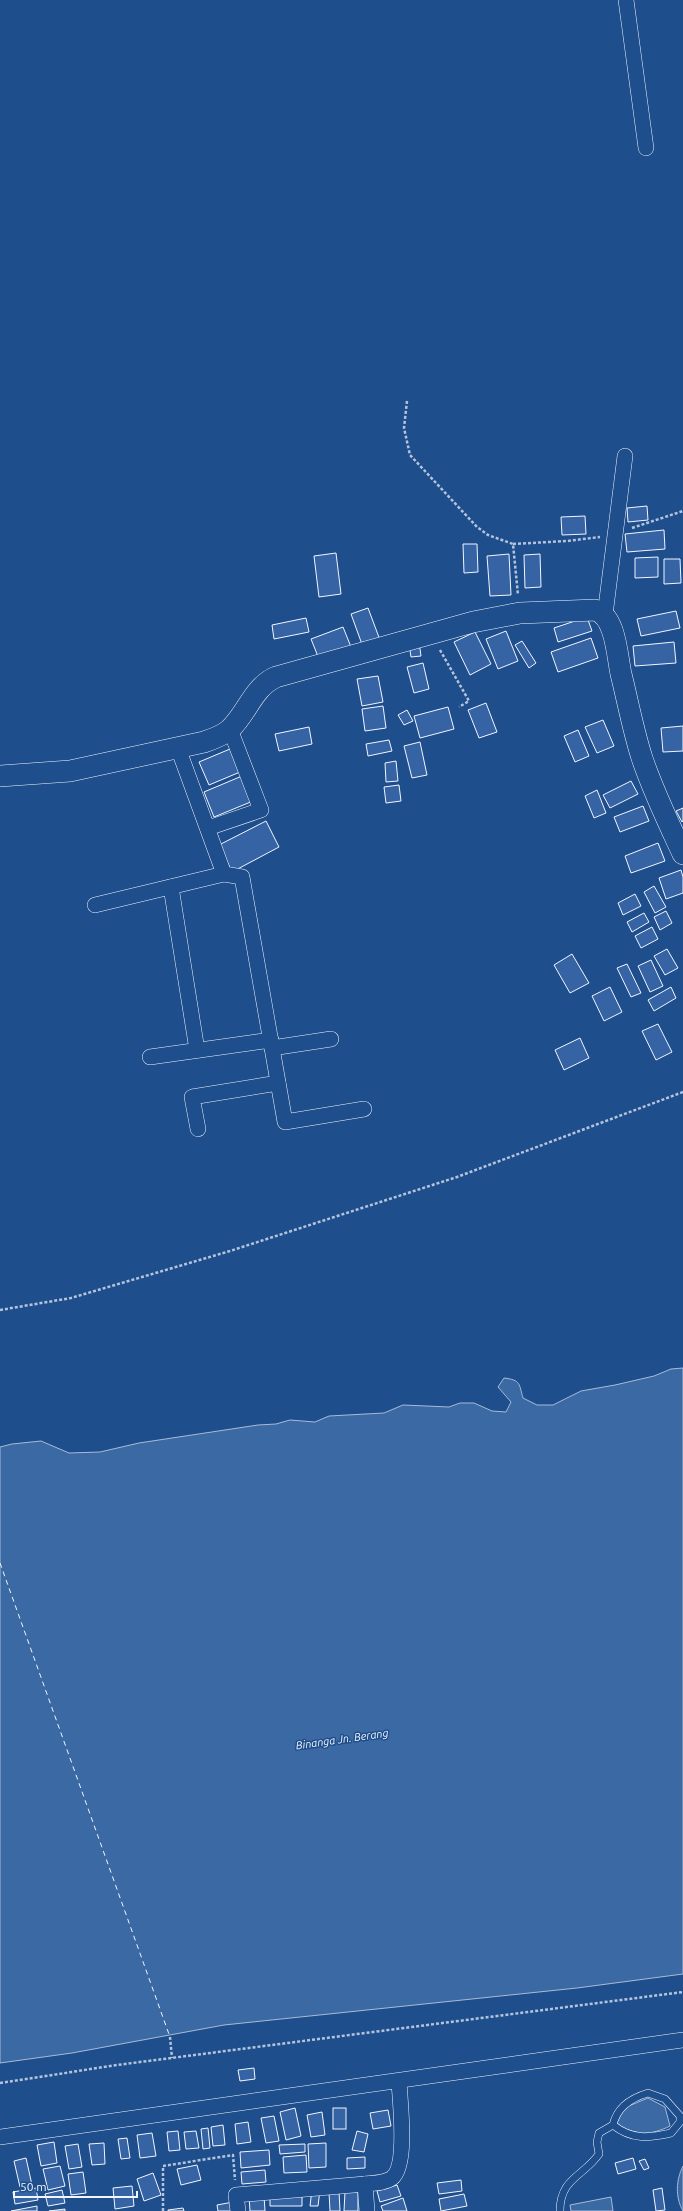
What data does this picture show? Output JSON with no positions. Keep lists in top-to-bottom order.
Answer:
{
  "water": ["Binanga Jn. Berang"],
  "scale_bar": "50 m"
}
